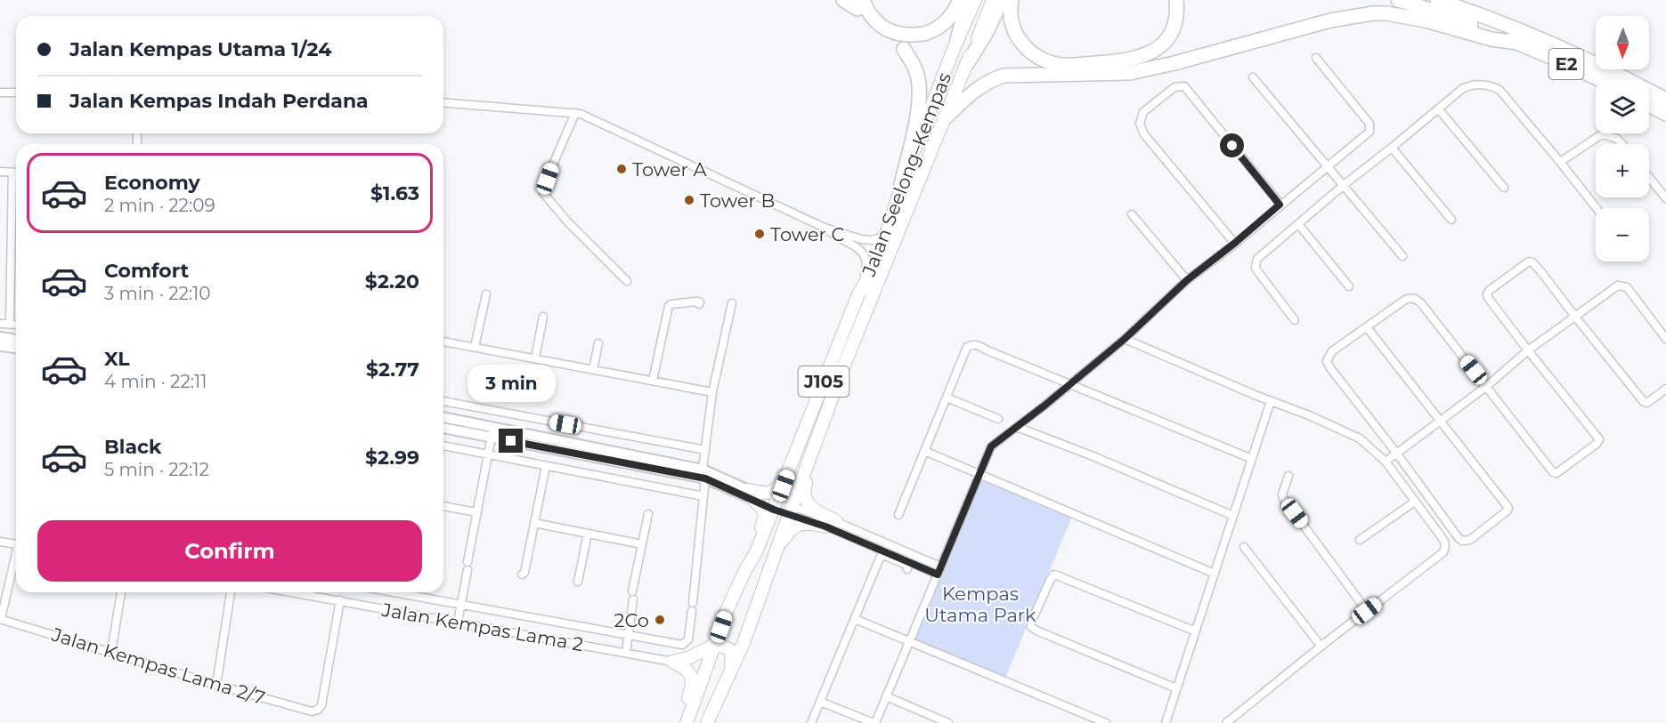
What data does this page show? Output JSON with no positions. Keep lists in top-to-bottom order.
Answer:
{
  "streets": {
    "highway": ["E2"],
    "main road": ["Jalan Seelong–Kempas", "J105"],
    "street": ["Jalan Kempas Lama 2", "Jalan Kempas Lama 2/7"]
  },
  "crossings": [
    ["Jalan Seelong–Kempas", "J105"],
    ["Jalan Kempas Lama 2", "Jalan Kempas Lama 2/7"]
  ],
  "parks": ["Kempas Utama Park"],
  "places": [
    "Tower A",
    "Tower B",
    "Tower C",
    "2Co"
  ],
  "north": "bottom",
  "page": {
    "map_buttons": ["+", "−"],
    "banner": ["Jalan Kempas Utama 1/24", "Jalan Kempas Indah Perdana"],
    "list": [
      {
        "name": "Economy",
        "note": "2 min · 22:09",
        "value": "$1.63"
      },
      {
        "name": "Comfort",
        "note": "3 min · 22:10",
        "value": "$2.20"
      },
      {
        "name": "XL",
        "note": "4 min · 22:11",
        "value": "$2.77"
      },
      {
        "name": "Black",
        "note": "5 min · 22:12",
        "value": "$2.99"
      }
    ],
    "bubble": "3 min",
    "buttons": "Confirm"
  }
}
